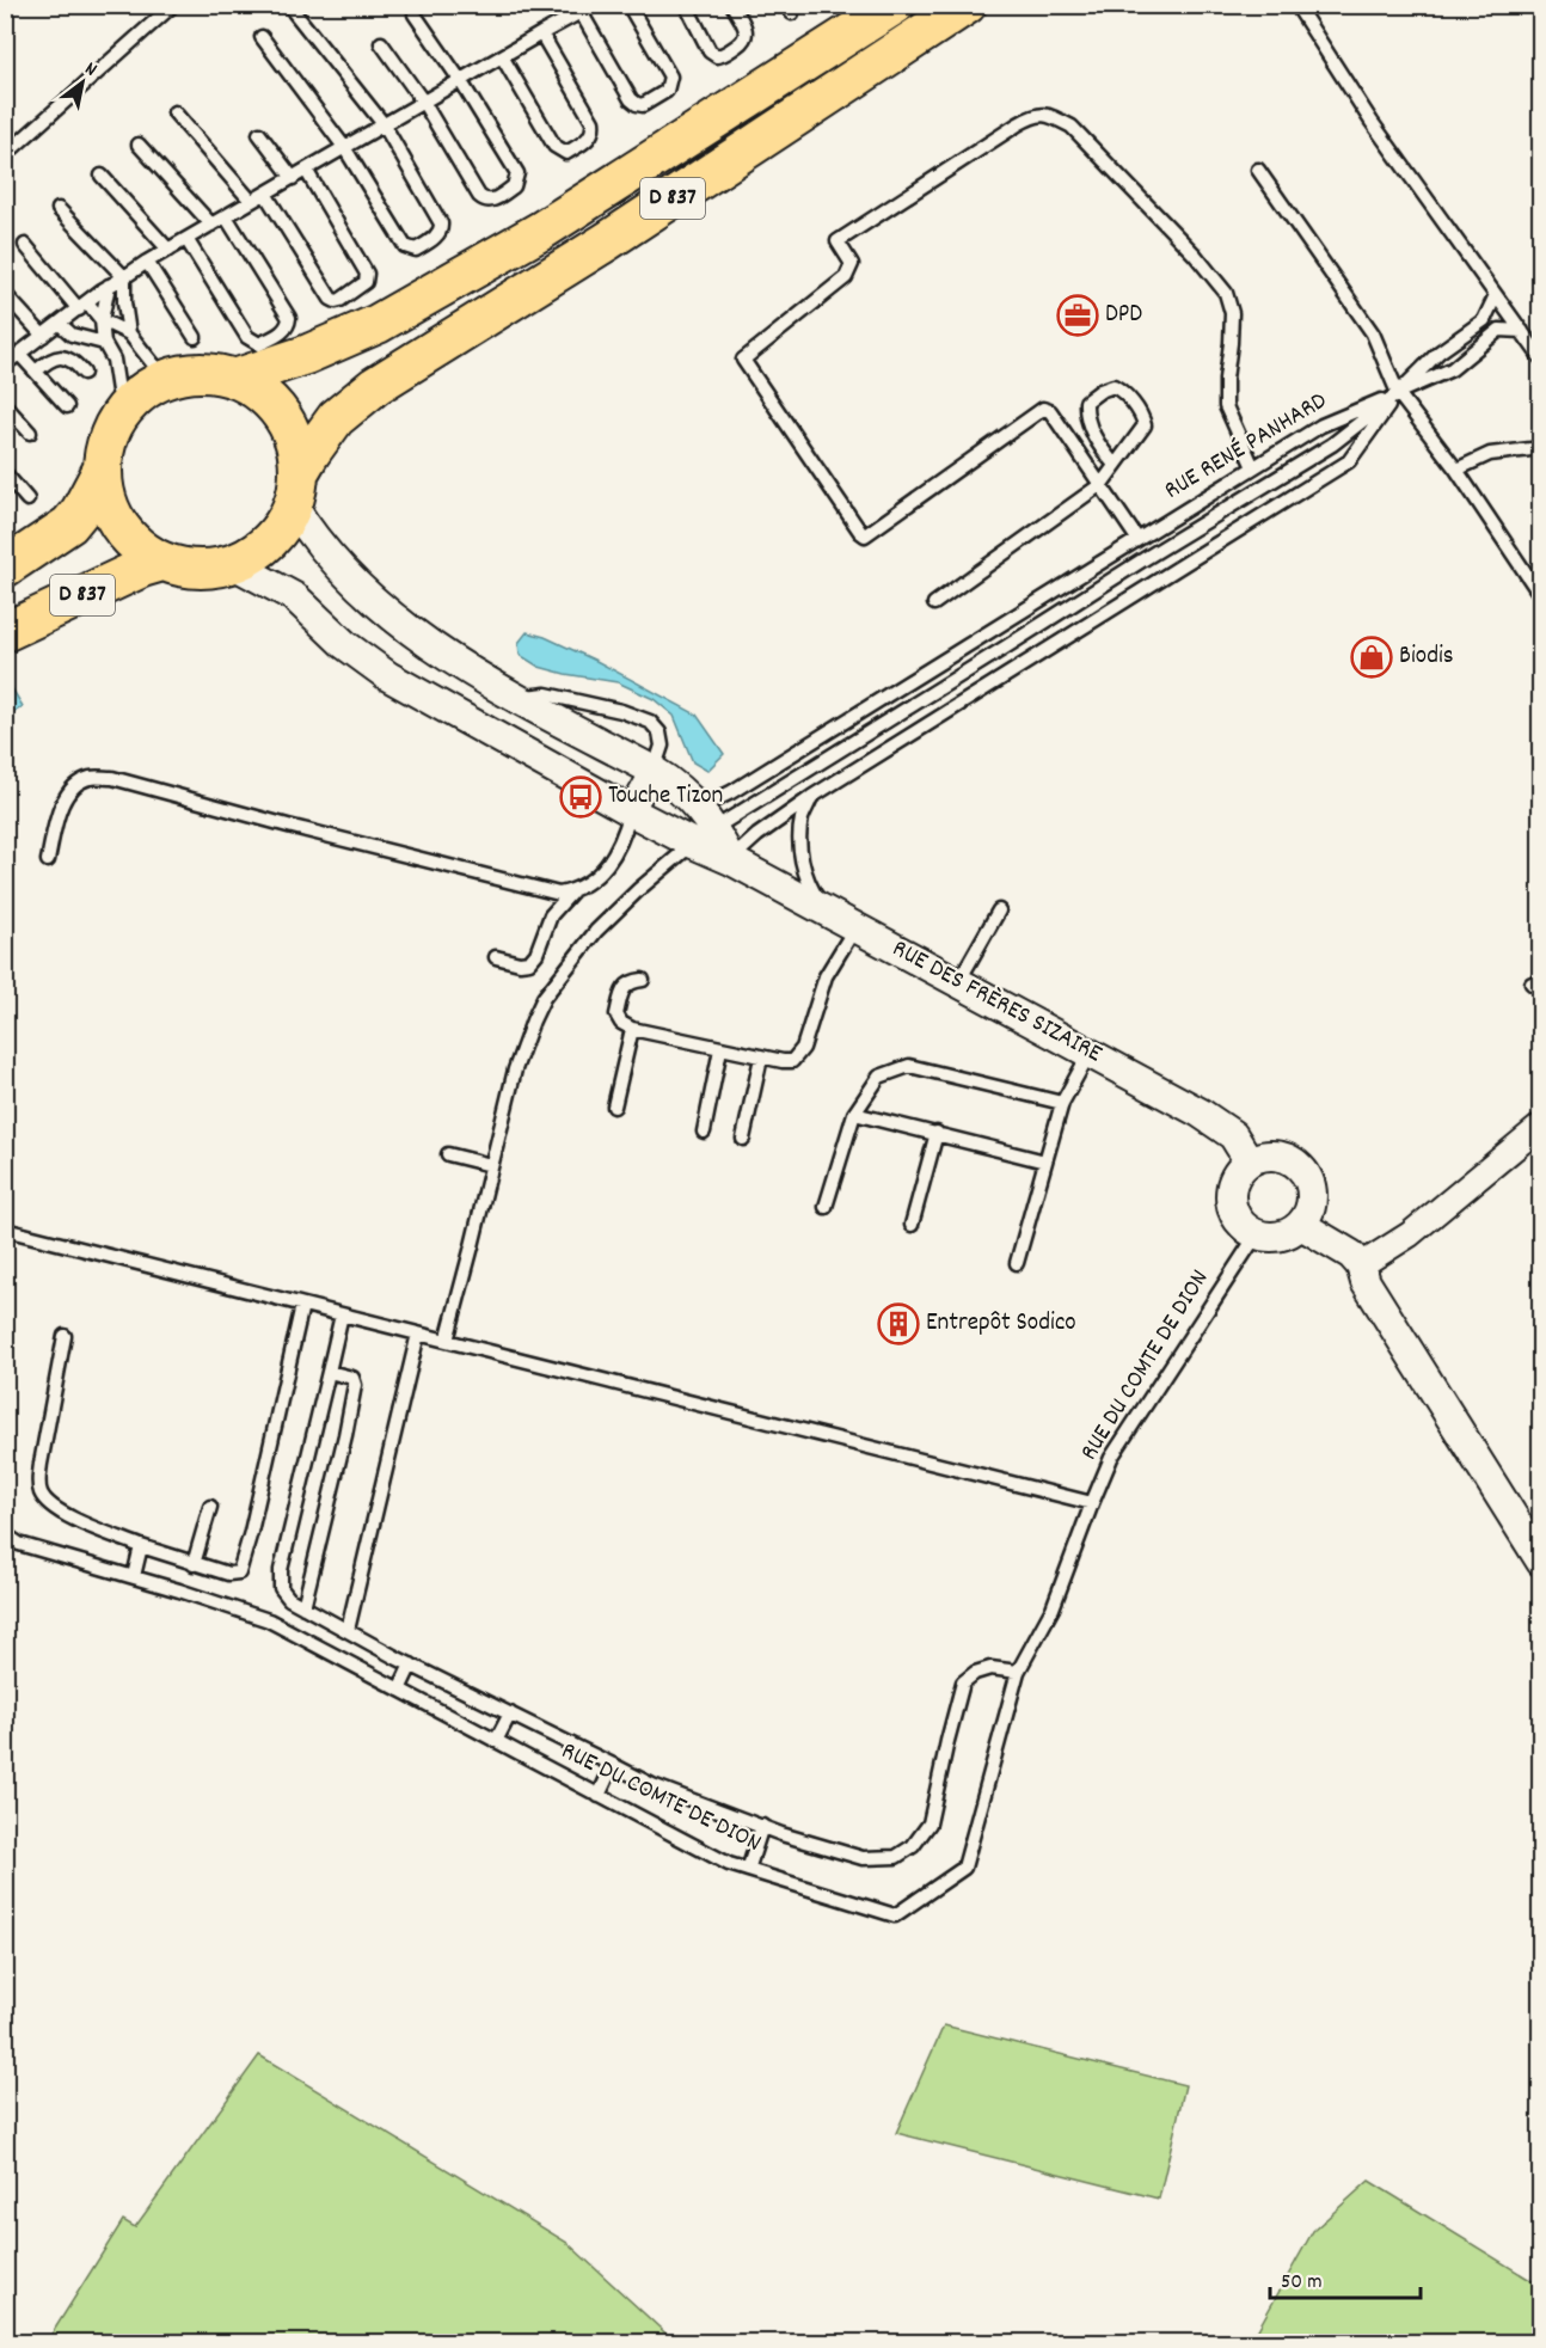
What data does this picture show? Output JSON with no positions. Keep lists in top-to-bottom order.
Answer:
{
  "streets": {
    "main road": ["D 837"],
    "street": ["RUE DES FRÈRES SIZAIRE"],
    "lane": ["RUE RENÉ PANHARD", "RUE DU COMTE DE DION"]
  },
  "crossings": [
    ["RUE DES FRÈRES SIZAIRE", "RUE DU COMTE DE DION"]
  ],
  "places": {
    "office": ["DPD"],
    "shop": ["Biodis"],
    "bus stop": ["Touche Tizon"],
    "building": ["Entrepôt Sodico"]
  },
  "scale_bar": "50 m",
  "north": "top right"
}
